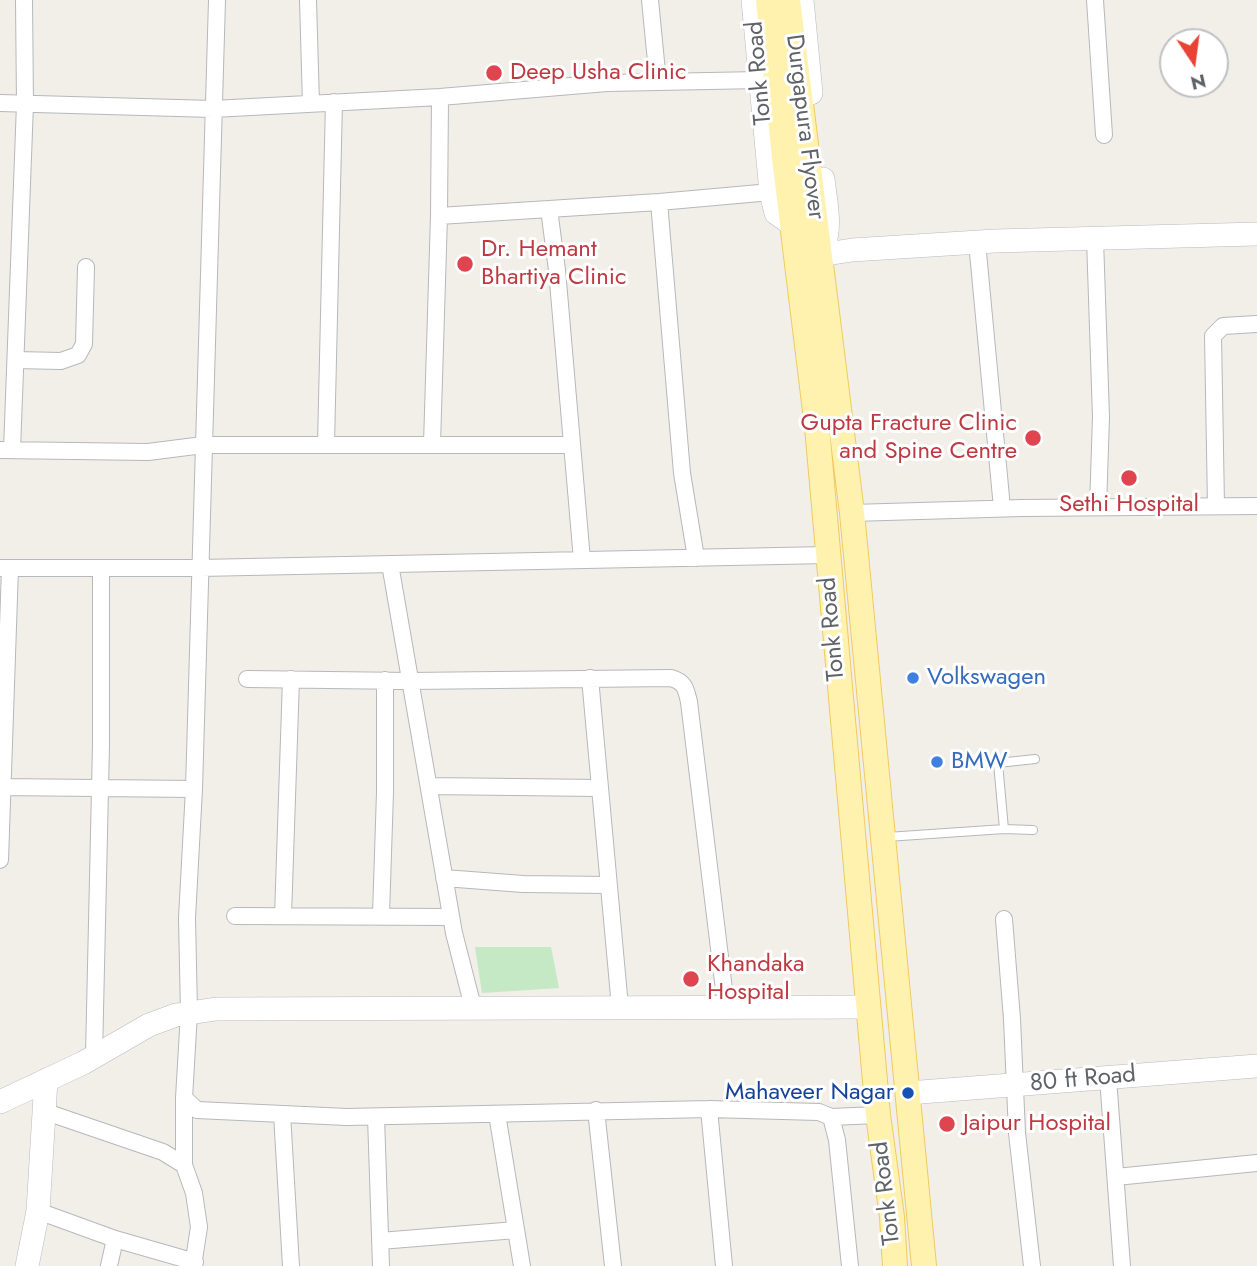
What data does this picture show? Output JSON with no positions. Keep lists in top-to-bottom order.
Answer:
{
  "streets": {
    "main road": ["Tonk Road", "Durgapura Flyover"],
    "street": ["80 ft Road"]
  },
  "crossings": [
    ["Tonk Road", "Durgapura Flyover"],
    ["Tonk Road", "80 ft Road"]
  ],
  "places": [
    "Deep Usha Clinic",
    "Dr. Hemant Bhartiya Clinic",
    "Gupta Fracture Clinic and Spine Centre",
    "Sethi Hospital",
    "Volkswagen",
    "BMW",
    "Khandaka Hospital",
    "Mahaveer Nagar",
    "Jaipur Hospital"
  ],
  "north": "bottom"
}
